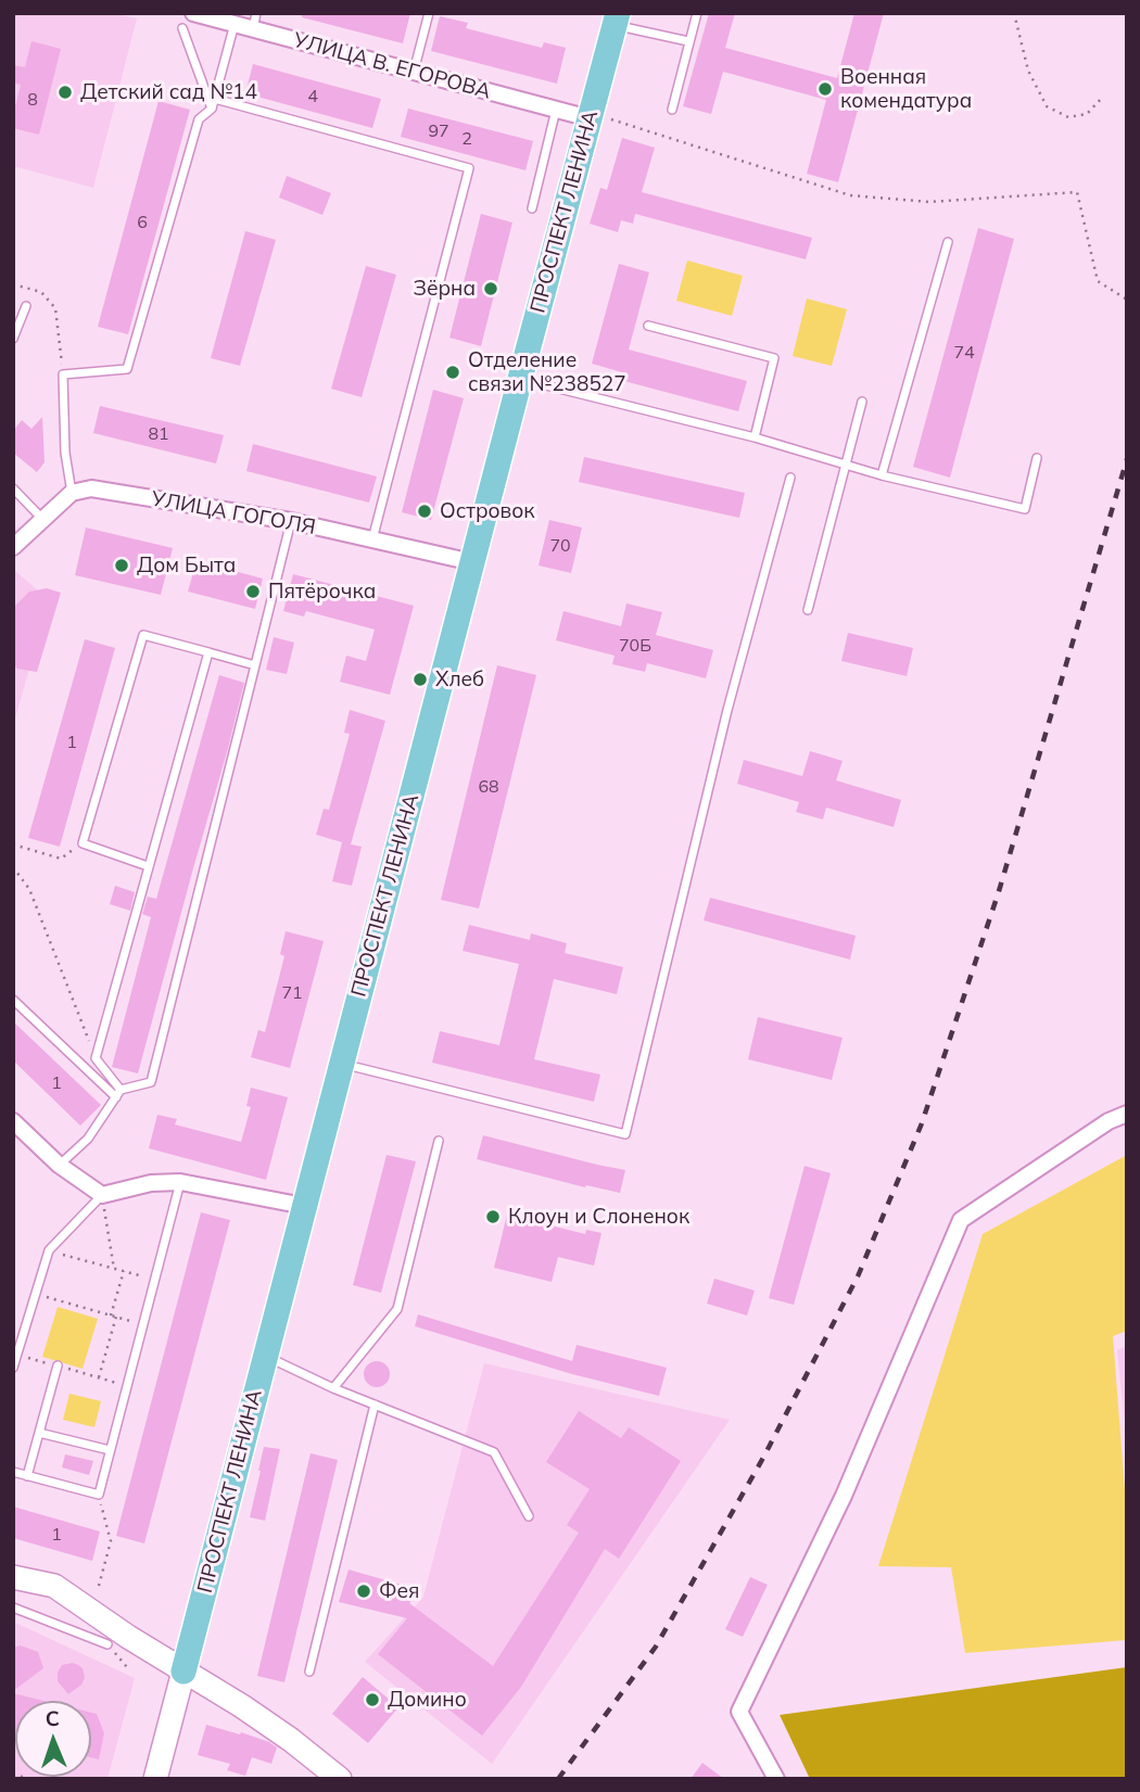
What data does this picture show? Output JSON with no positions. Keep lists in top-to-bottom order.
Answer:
{
  "streets": {
    "main road": ["ПРОСПЕКТ ЛЕНИНА"],
    "street": ["УЛИЦА В. ЕГОРОВА", "УЛИЦА ГОГОЛЯ"]
  },
  "crossings": [
    ["УЛИЦА В. ЕГОРОВА", "ПРОСПЕКТ ЛЕНИНА"],
    ["ПРОСПЕКТ ЛЕНИНА", "УЛИЦА ГОГОЛЯ"]
  ],
  "places": [
    "Военная комендатура",
    "Детский сад №14",
    "Зёрна",
    "Отделение связи №238527",
    "Островок",
    "Дом Быта",
    "Пятёрочка",
    "Хлеб",
    "Клоун и Слоненок",
    "Фея",
    "Домино"
  ],
  "house_numbers": [
    "4",
    "8",
    "97",
    "2",
    "6",
    "74",
    "81",
    "70",
    "70Б",
    "1",
    "68",
    "71",
    "1",
    "1"
  ],
  "north": "top"
}
